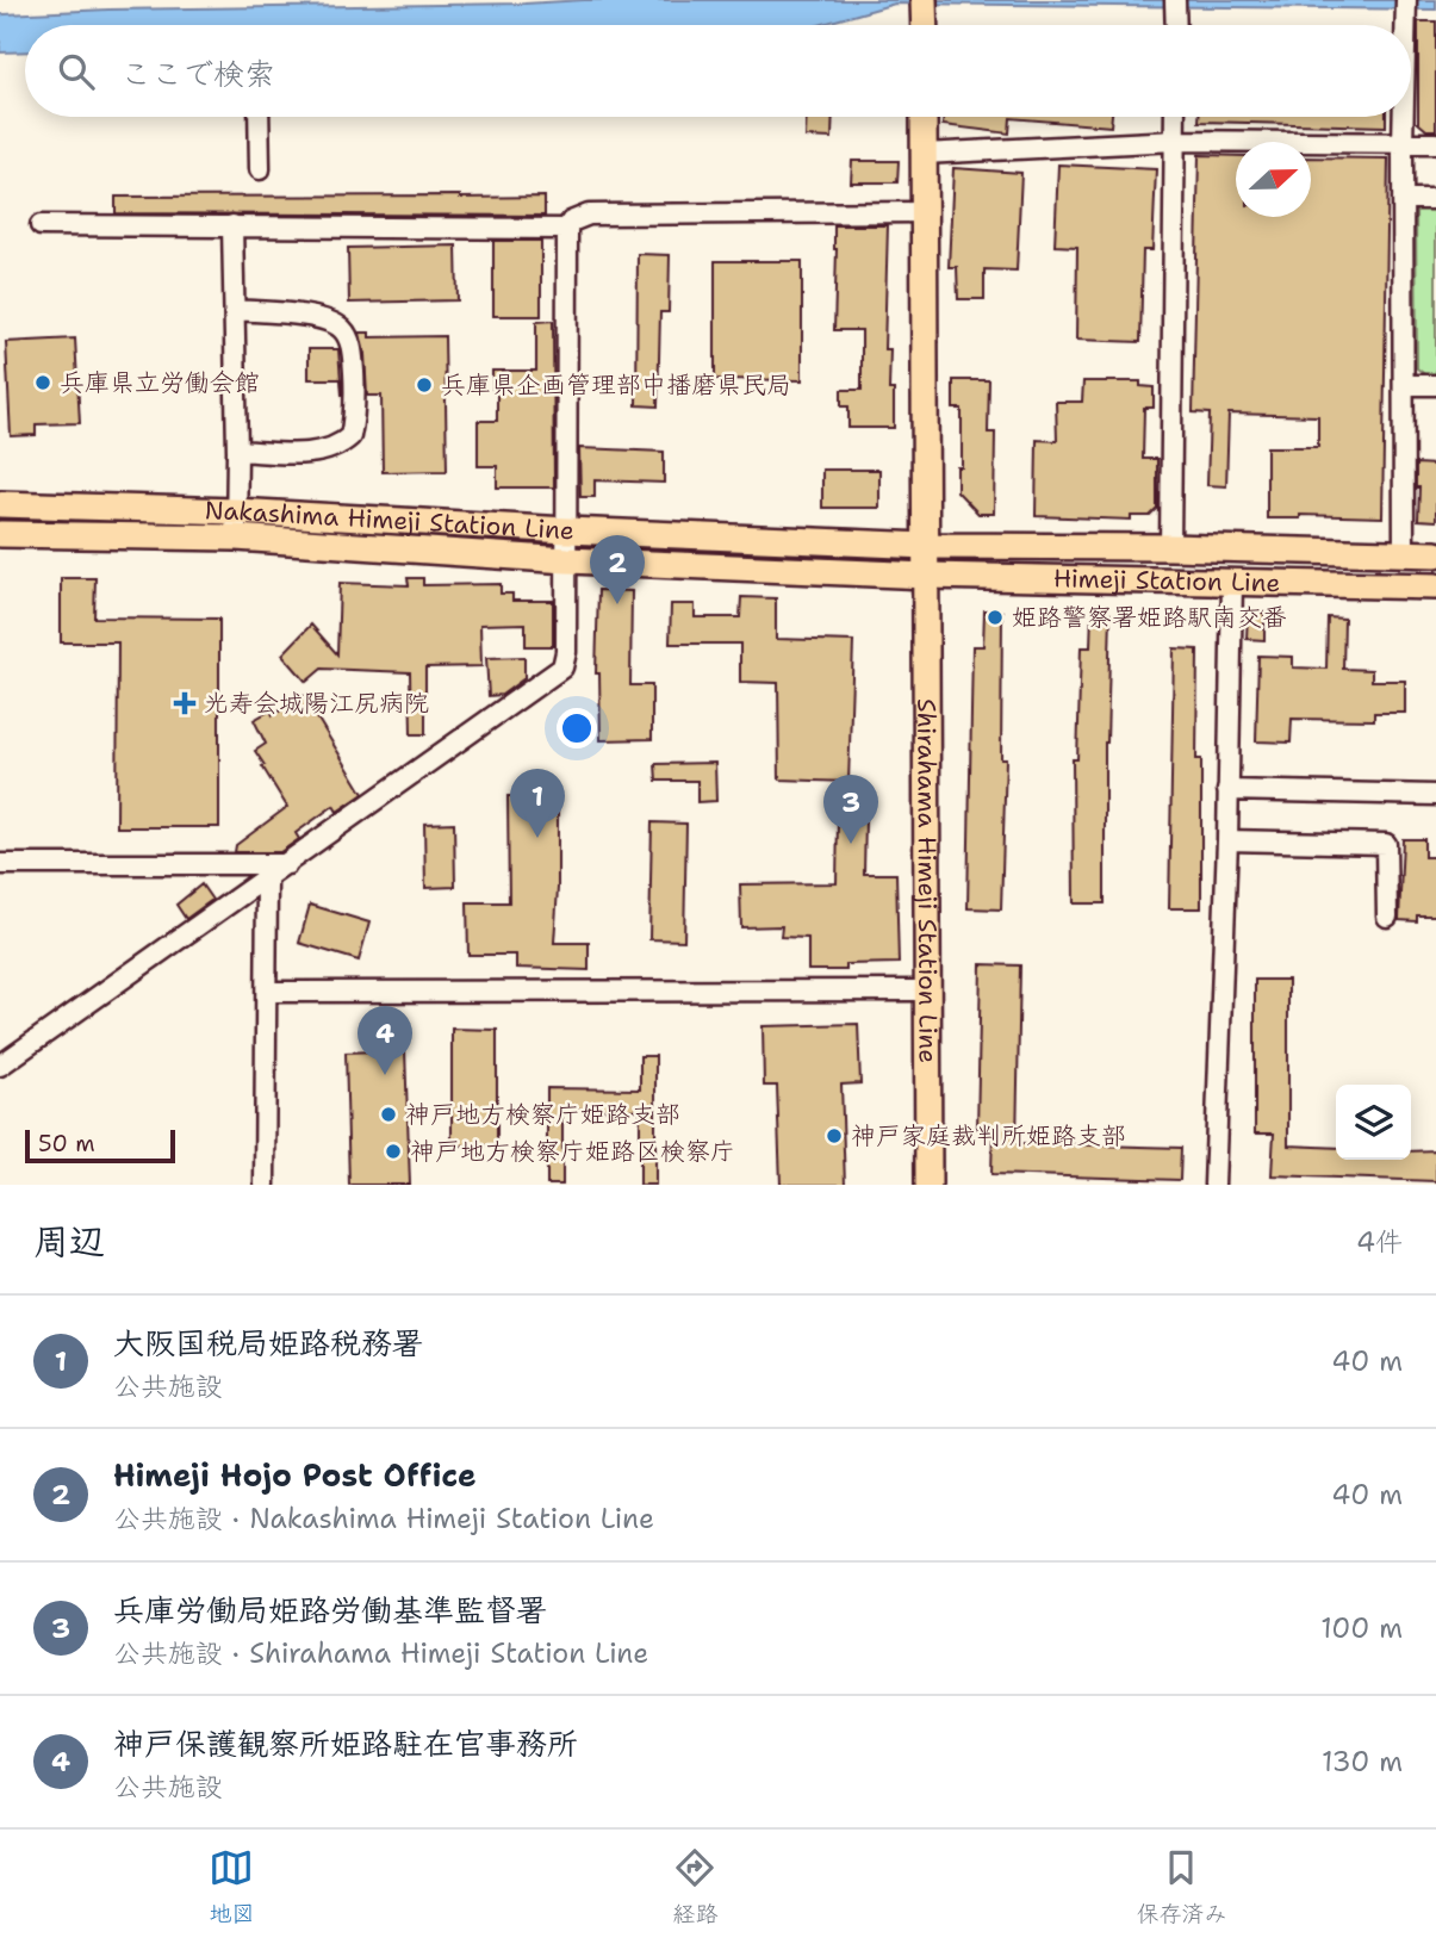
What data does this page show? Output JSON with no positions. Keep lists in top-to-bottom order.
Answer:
{
  "streets": {
    "main road": ["Nakashima Himeji Station Line", "Himeji Station Line", "Shirahama Himeji Station Line"]
  },
  "crossings": [
    ["Nakashima Himeji Station Line", "Himeji Station Line"],
    ["Nakashima Himeji Station Line", "Shirahama Himeji Station Line"],
    ["Himeji Station Line", "Shirahama Himeji Station Line"]
  ],
  "places": {
    "other": [
      "兵庫県立労働会館",
      "兵庫県企画管理部中播磨県民局",
      "姫路警察署姫路駅南交番",
      "神戸地方検察庁姫路支部",
      "神戸家庭裁判所姫路支部",
      "神戸地方検察庁姫路区検察庁"
    ],
    "health": ["光寿会城陽江尻病院"]
  },
  "scale_bar": "50 m",
  "north": "right",
  "page": {
    "search": "ここで検索",
    "pins": [
      "2",
      "1",
      "3",
      "4"
    ],
    "scale": "50 m",
    "heading": ["周辺", "4件"],
    "list": [
      {
        "mark": "1",
        "name": "大阪国税局姫路税務署",
        "note": "公共施設",
        "value": "40 m"
      },
      {
        "mark": "2",
        "name": "Himeji Hojo Post Office",
        "note": "公共施設 · Nakashima Himeji Station Line",
        "value": "40 m"
      },
      {
        "mark": "3",
        "name": "兵庫労働局姫路労働基準監督署",
        "note": "公共施設 · Shirahama Himeji Station Line",
        "value": "100 m"
      },
      {
        "mark": "4",
        "name": "神戸保護観察所姫路駐在官事務所",
        "note": "公共施設",
        "value": "130 m"
      }
    ],
    "nav": ["地図", "経路", "保存済み"]
  }
}
